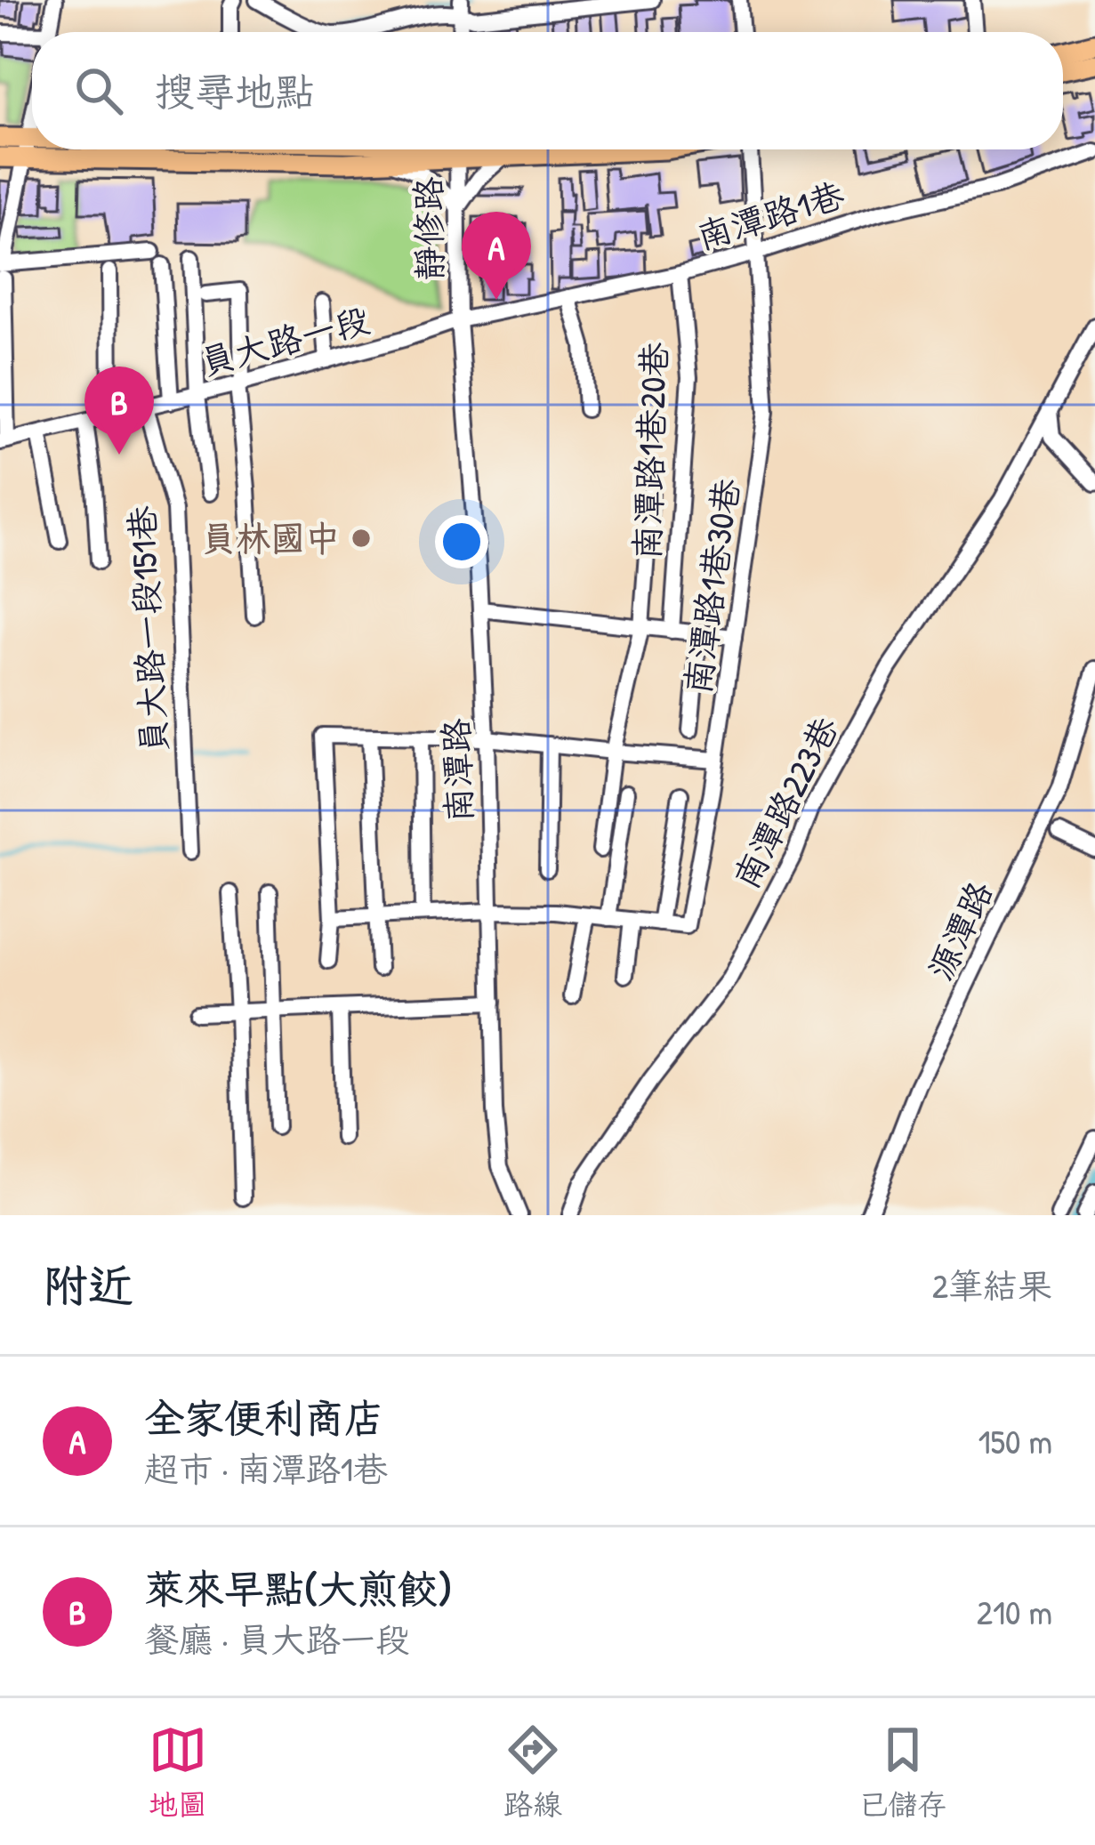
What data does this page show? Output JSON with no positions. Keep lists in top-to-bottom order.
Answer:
{
  "streets": {
    "street": [
      "南潭路1巷",
      "靜修路",
      "員大路一段",
      "南潭路1巷20巷",
      "南潭路1巷30巷",
      "員大路一段151巷",
      "南潭路",
      "南潭路223巷",
      "源潭路"
    ]
  },
  "crossings": [
    ["南潭路1巷", "靜修路"],
    ["南潭路1巷", "員大路一段"],
    ["南潭路1巷", "南潭路1巷20巷"],
    ["南潭路1巷", "南潭路1巷30巷"],
    ["南潭路1巷", "南潭路"],
    ["靜修路", "員大路一段"],
    ["靜修路", "南潭路"],
    ["員大路一段", "員大路一段151巷"],
    ["員大路一段", "南潭路"]
  ],
  "places": ["員林國中"],
  "page": {
    "search": "搜尋地點",
    "pins": ["A", "B"],
    "heading": ["附近", "2筆結果"],
    "list": [
      {
        "mark": "A",
        "name": "全家便利商店",
        "note": "超市 · 南潭路1巷",
        "value": "150 m"
      },
      {
        "mark": "B",
        "name": "萊來早點(大煎餃)",
        "note": "餐廳 · 員大路一段",
        "value": "210 m"
      }
    ],
    "nav": ["地圖", "路線", "已儲存"]
  }
}
